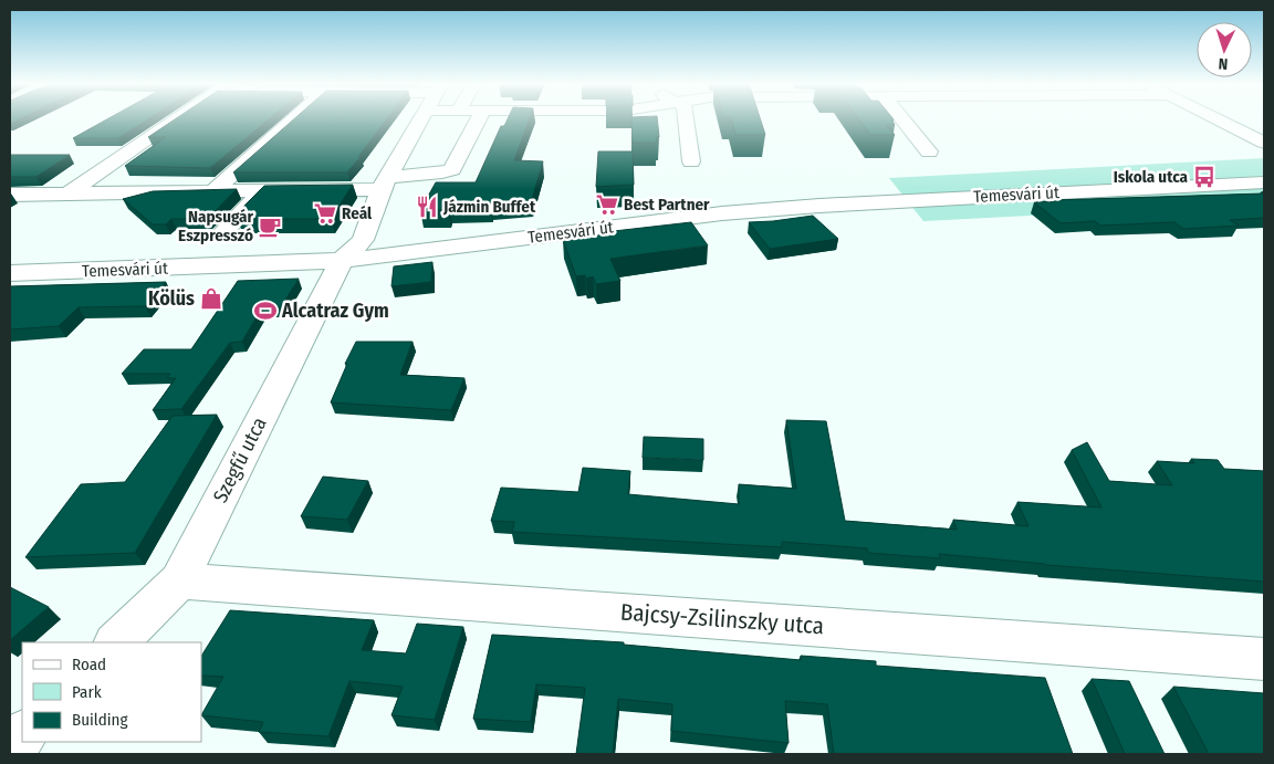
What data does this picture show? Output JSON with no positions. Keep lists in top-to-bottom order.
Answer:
{
  "streets": {
    "street": ["Temesvári út", "Szegfű utca", "Bajcsy-Zsilinszky utca"]
  },
  "crossings": [
    ["Temesvári út", "Szegfű utca"],
    ["Szegfű utca", "Bajcsy-Zsilinszky utca"]
  ],
  "places": {
    "bus stop": ["Iskola utca"],
    "supermarket": ["Best Partner", "Reál"],
    "restaurant": ["Jázmin Buffet"],
    "cafe": ["Napsugár Eszpresszó"],
    "shop": ["Kölüs"],
    "sports": ["Alcatraz Gym"]
  },
  "legend": ["Road", "Park", "Building"],
  "north": "bottom"
}
